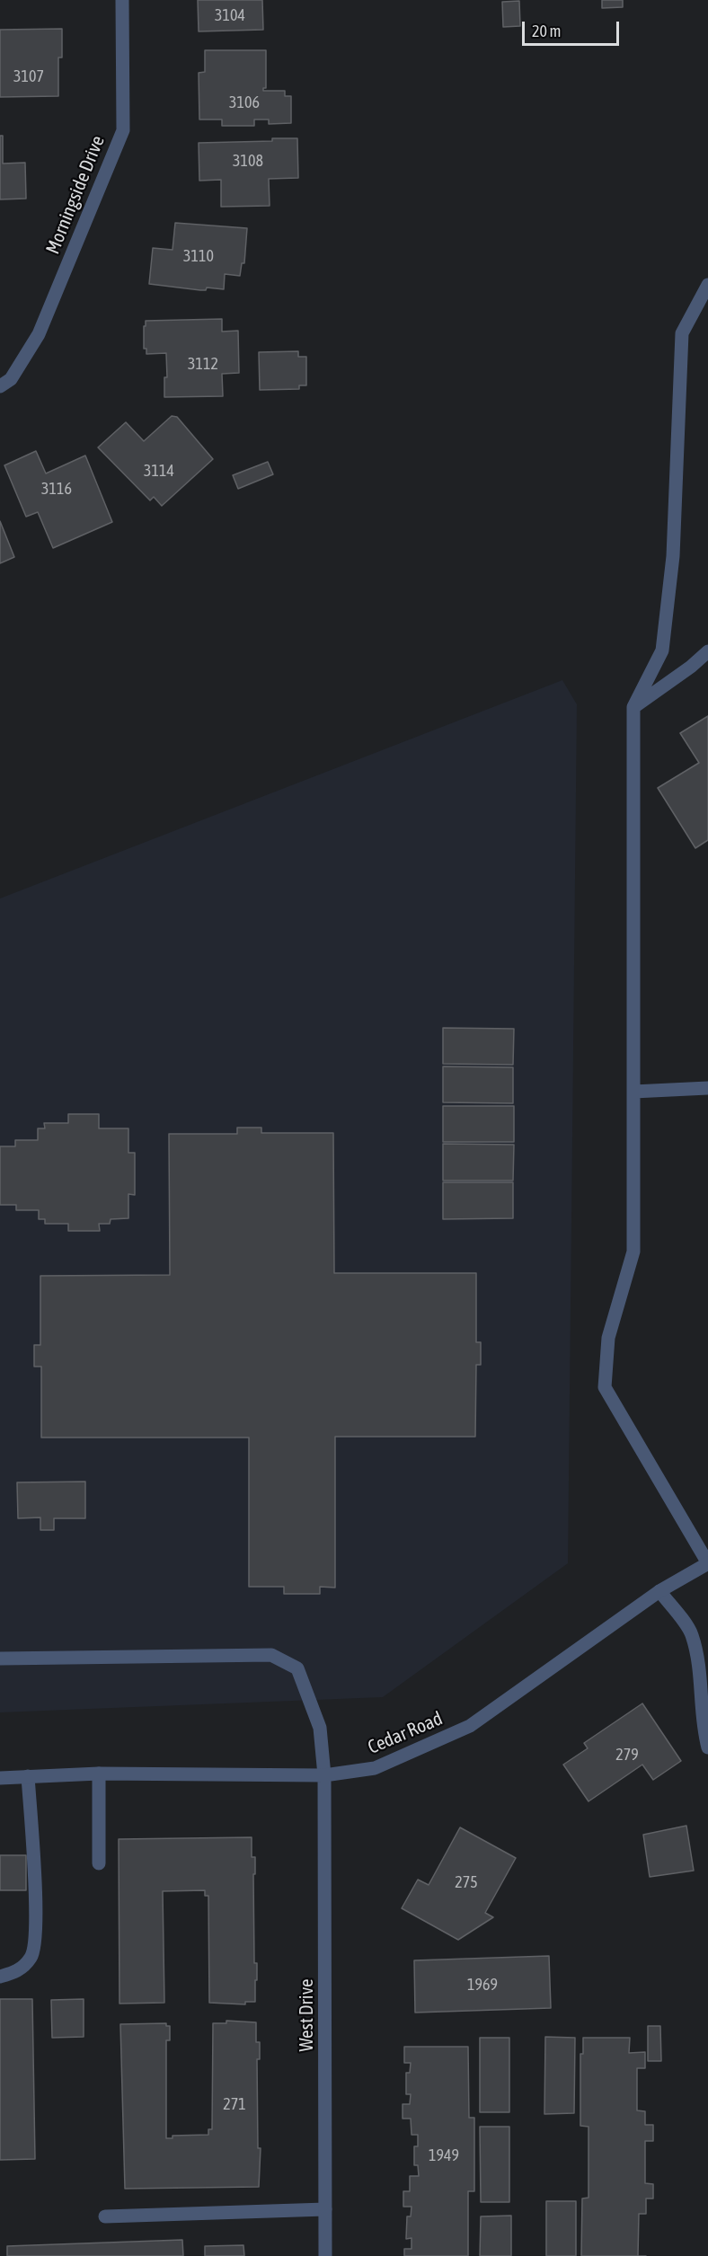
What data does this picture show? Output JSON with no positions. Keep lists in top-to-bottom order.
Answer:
{
  "streets": {
    "street": ["Morningside Drive", "Cedar Road", "West Drive"]
  },
  "crossings": [
    ["Cedar Road", "West Drive"]
  ],
  "house_numbers": [
    "3104",
    "3107",
    "3106",
    "3108",
    "3110",
    "3112",
    "3114",
    "3116",
    "279",
    "275",
    "1969",
    "271",
    "1949"
  ],
  "scale_bar": "20 m"
}
